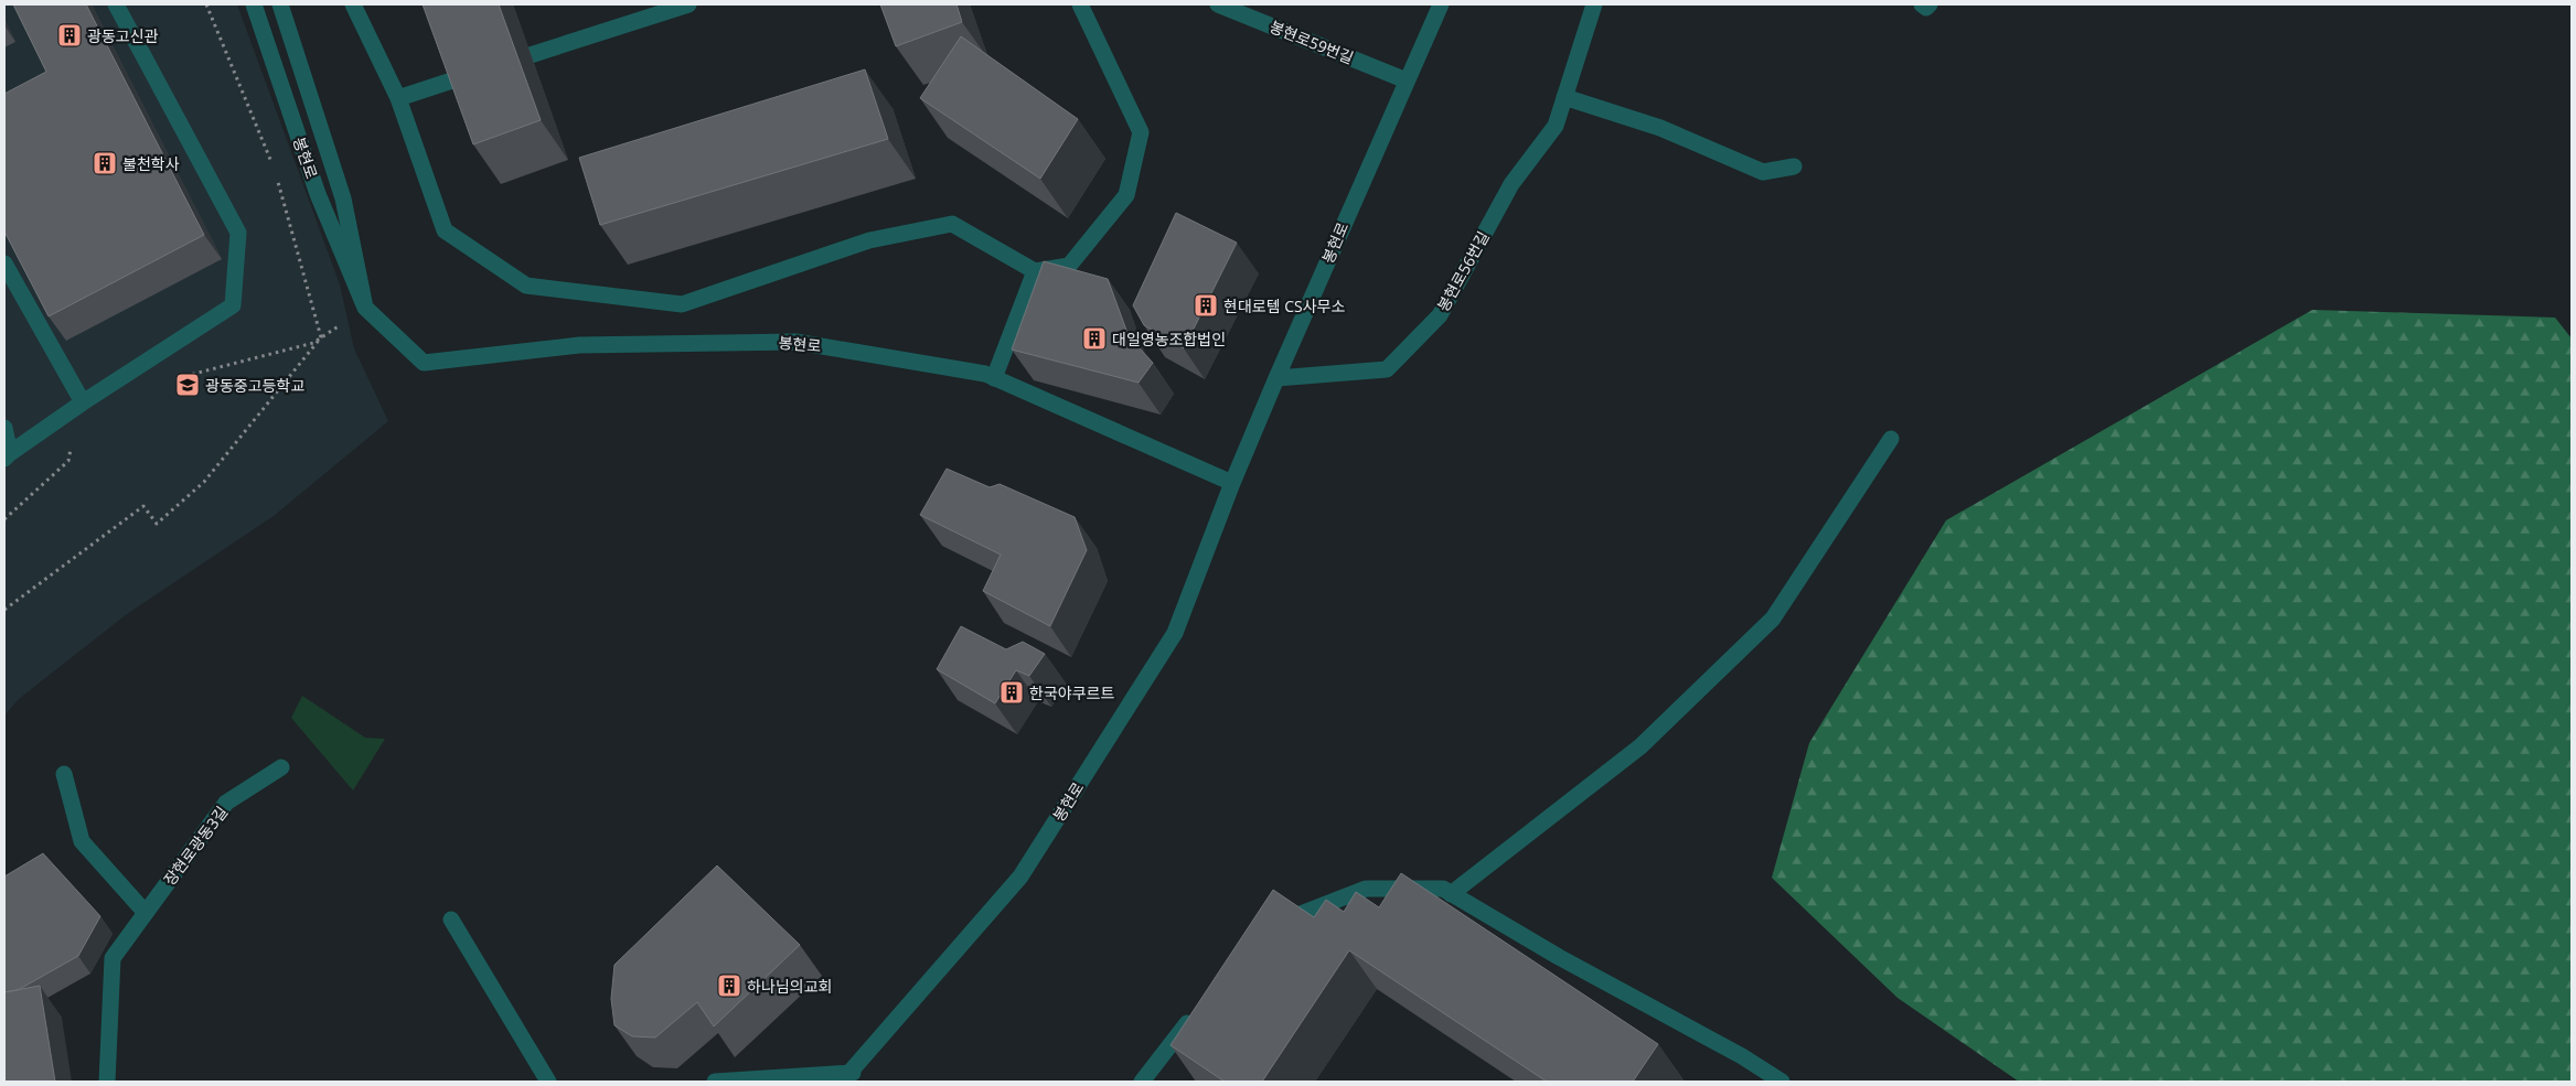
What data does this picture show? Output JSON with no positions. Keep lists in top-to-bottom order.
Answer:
{
  "streets": {
    "street": [
      "봉현로59번길",
      "봉현로",
      "봉현로56번길",
      "장현로광동3길"
    ]
  },
  "crossings": [
    ["봉현로59번길", "봉현로"],
    ["봉현로", "봉현로56번길"]
  ],
  "places": {
    "building": [
      "광동고신관",
      "불천학사",
      "현대로템 CS사무소",
      "대일영농조합법인",
      "한국야쿠르트",
      "하나님의교회"
    ],
    "school or university": ["광동중고등학교"]
  }
}
